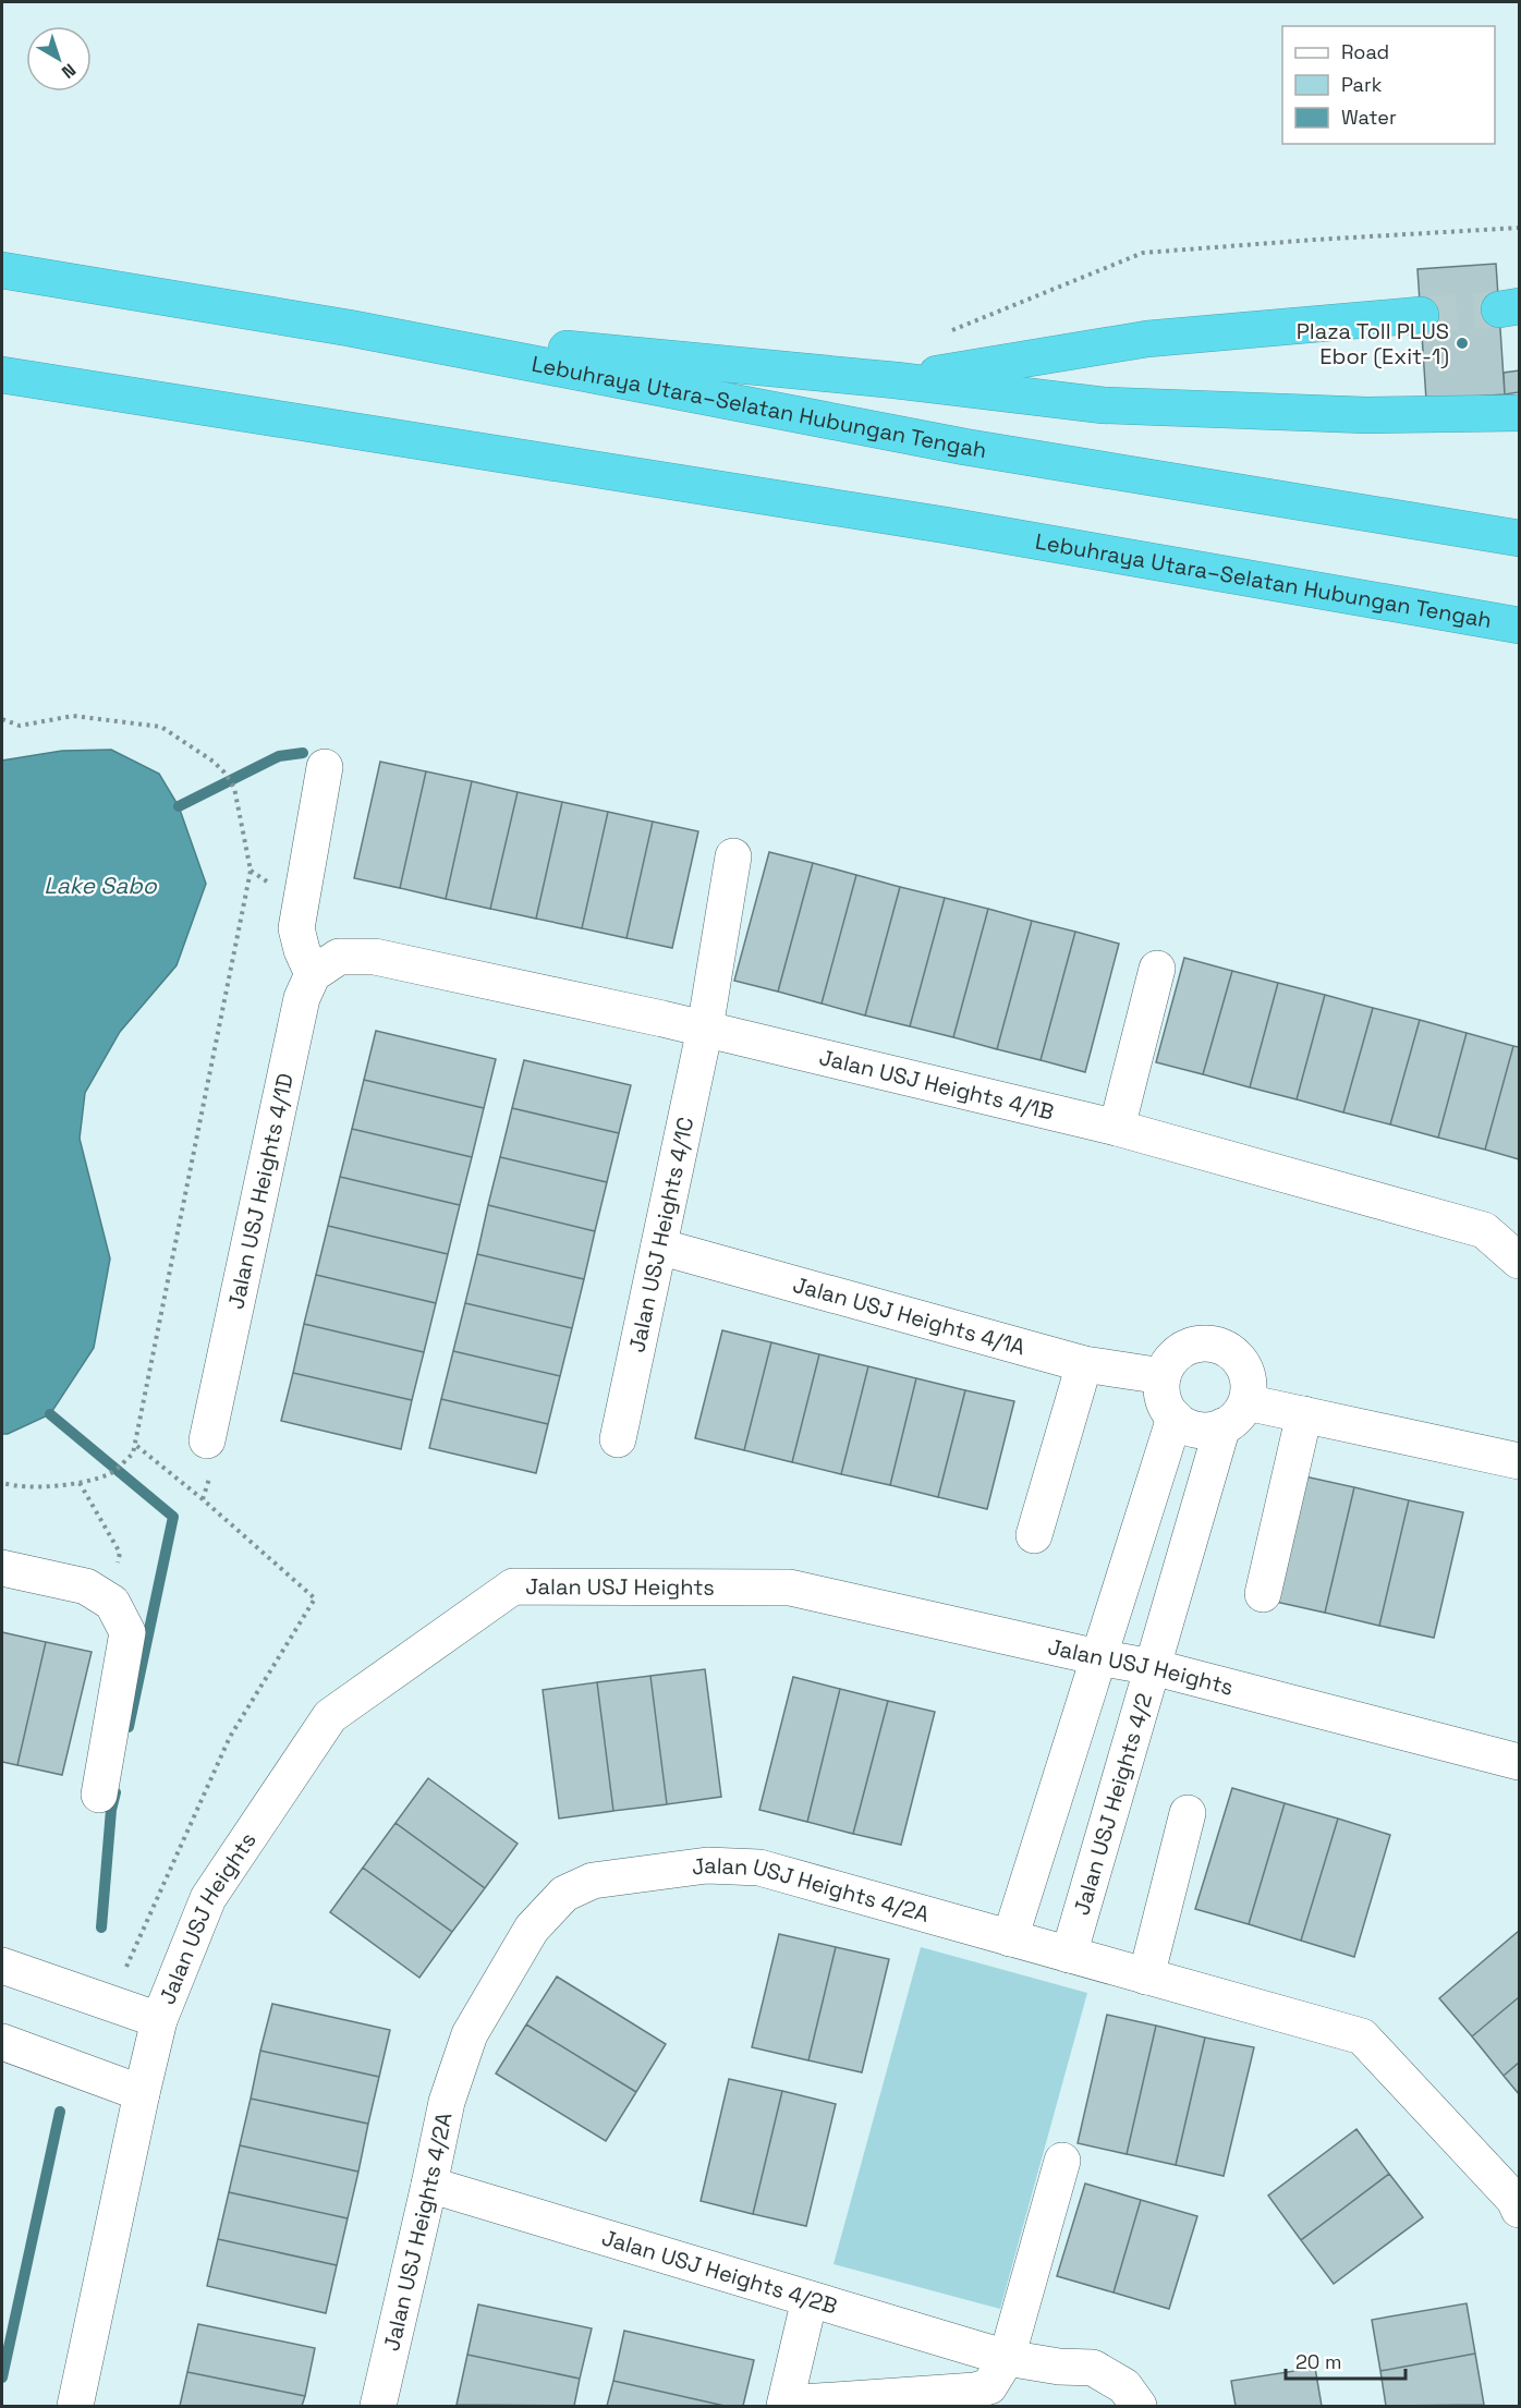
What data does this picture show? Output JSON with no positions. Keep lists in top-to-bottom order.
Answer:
{
  "streets": {
    "highway": ["Lebuhraya Utara–Selatan Hubungan Tengah"],
    "street": [
      "Jalan USJ Heights 4/1B",
      "Jalan USJ Heights 4/1D",
      "Jalan USJ Heights 4/1C",
      "Jalan USJ Heights 4/1A",
      "Jalan USJ Heights",
      "Jalan USJ Heights 4/2",
      "Jalan USJ Heights 4/2A",
      "Jalan USJ Heights 4/2B"
    ]
  },
  "crossings": [
    ["Jalan USJ Heights 4/1B", "Jalan USJ Heights 4/1D"],
    ["Jalan USJ Heights 4/1B", "Jalan USJ Heights 4/1C"],
    ["Jalan USJ Heights 4/1C", "Jalan USJ Heights 4/1A"],
    ["Jalan USJ Heights 4/1A", "Jalan USJ Heights 4/2"],
    ["Jalan USJ Heights", "Jalan USJ Heights 4/2"],
    ["Jalan USJ Heights 4/2", "Jalan USJ Heights 4/2A"],
    ["Jalan USJ Heights 4/2A", "Jalan USJ Heights 4/2B"]
  ],
  "water": ["Lake Sabo"],
  "places": ["Plaza Toll PLUS Ebor (Exit-1)"],
  "legend": ["Road", "Park", "Water"],
  "scale_bar": "20 m",
  "north": "bottom right"
}
